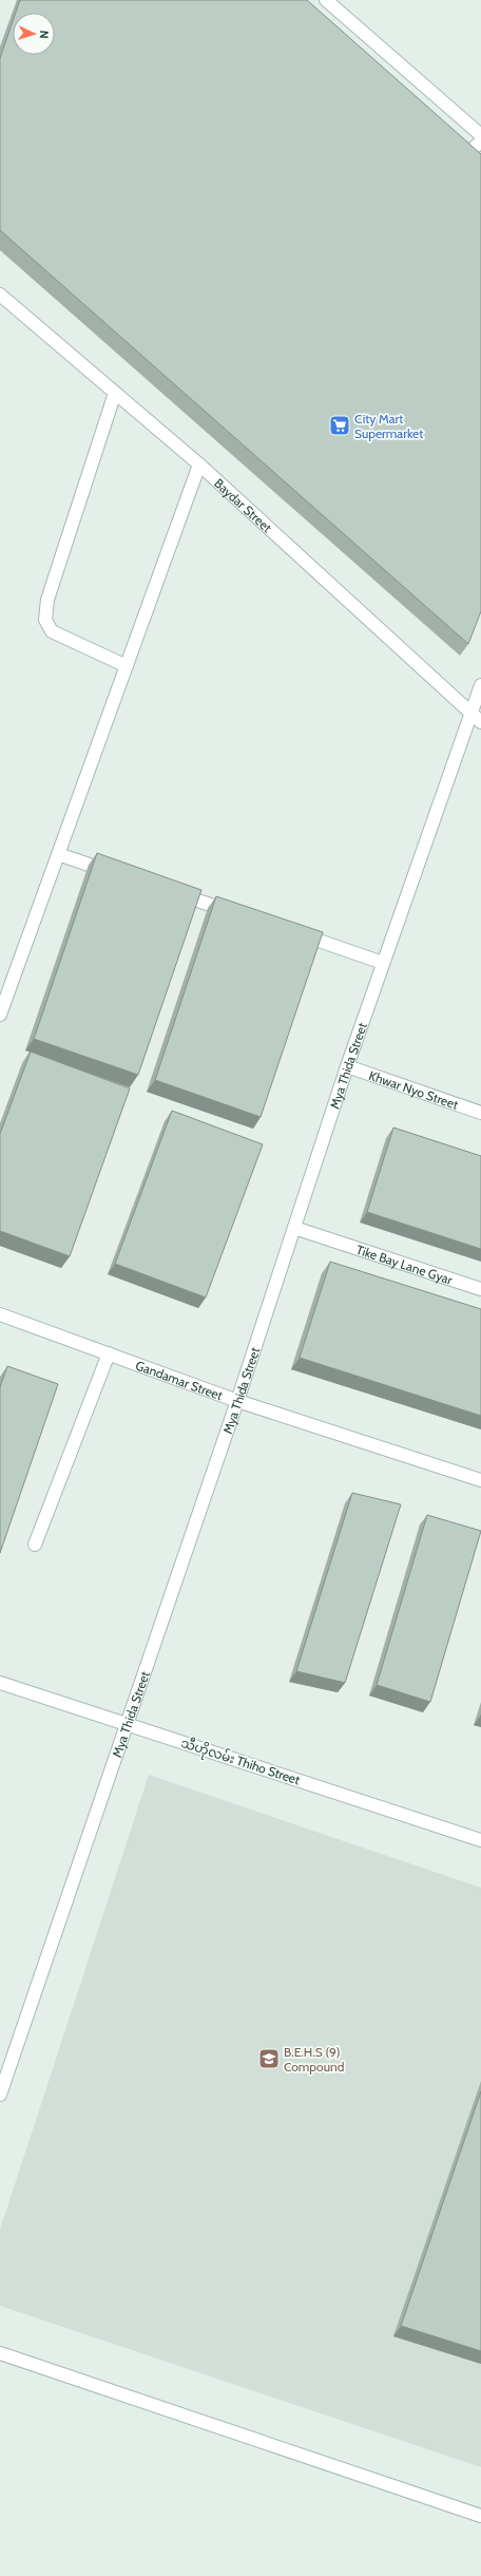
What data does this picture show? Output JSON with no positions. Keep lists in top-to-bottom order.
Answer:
{
  "streets": {
    "street": [
      "Baydar Street",
      "Mya Thida Street",
      "Khwar Nyo Street",
      "Tike Bay Lane Gyar",
      "Gandamar Street",
      "သီဟိုလမ်း Thiho Street"
    ]
  },
  "crossings": [
    ["Baydar Street", "Mya Thida Street"],
    ["Mya Thida Street", "Khwar Nyo Street"],
    ["Mya Thida Street", "Tike Bay Lane Gyar"],
    ["Mya Thida Street", "Gandamar Street"],
    ["Mya Thida Street", "သီဟိုလမ်း Thiho Street"]
  ],
  "places": {
    "supermarket": ["City Mart Supermarket"],
    "school or university": ["B.E.H.S (9) Compound"]
  },
  "north": "right"
}
